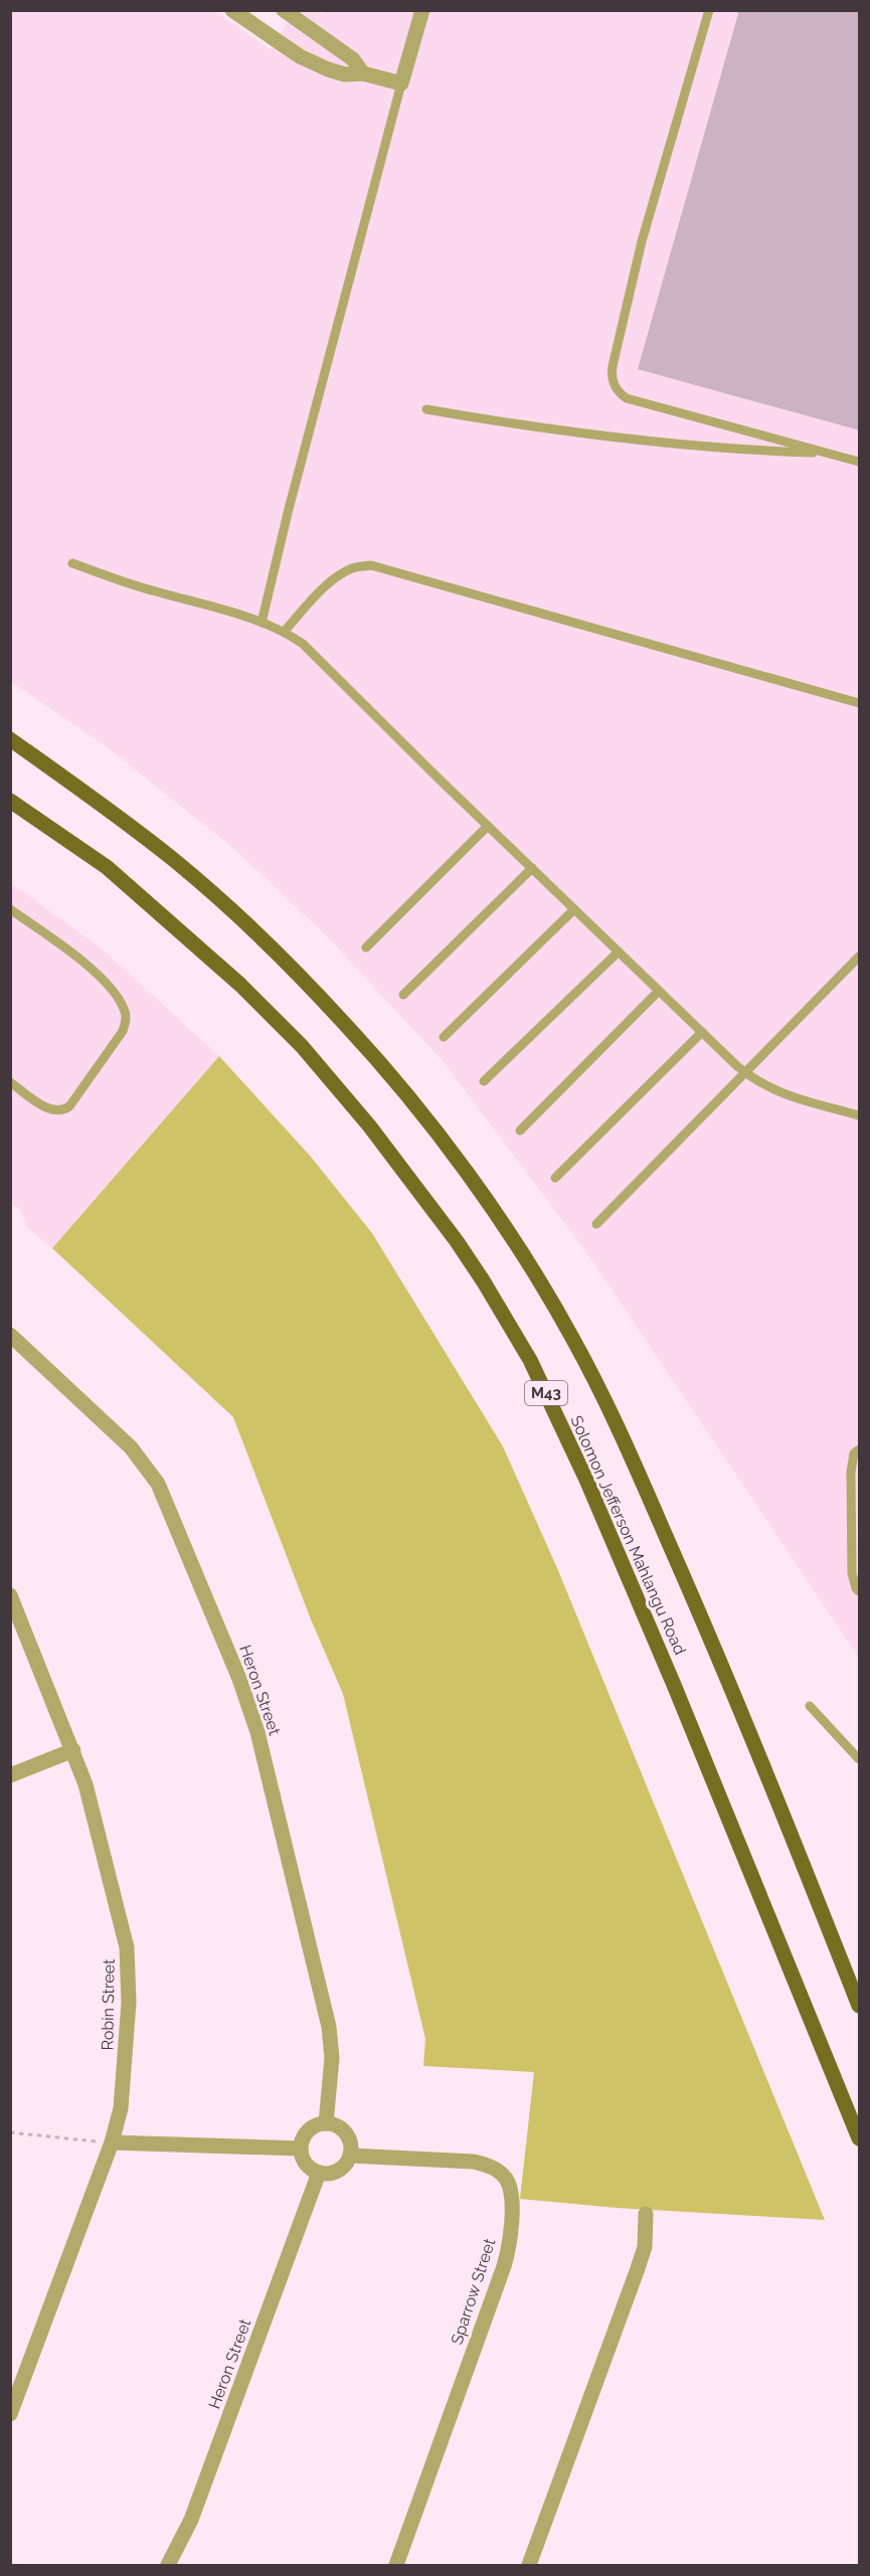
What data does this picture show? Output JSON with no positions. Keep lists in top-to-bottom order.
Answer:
{
  "streets": {
    "main road": ["M43", "Solomon Jefferson Mahlangu Road"],
    "street": ["Heron Street", "Robin Street", "Sparrow Street"]
  },
  "crossings": [
    ["Heron Street", "Sparrow Street"]
  ]
}
